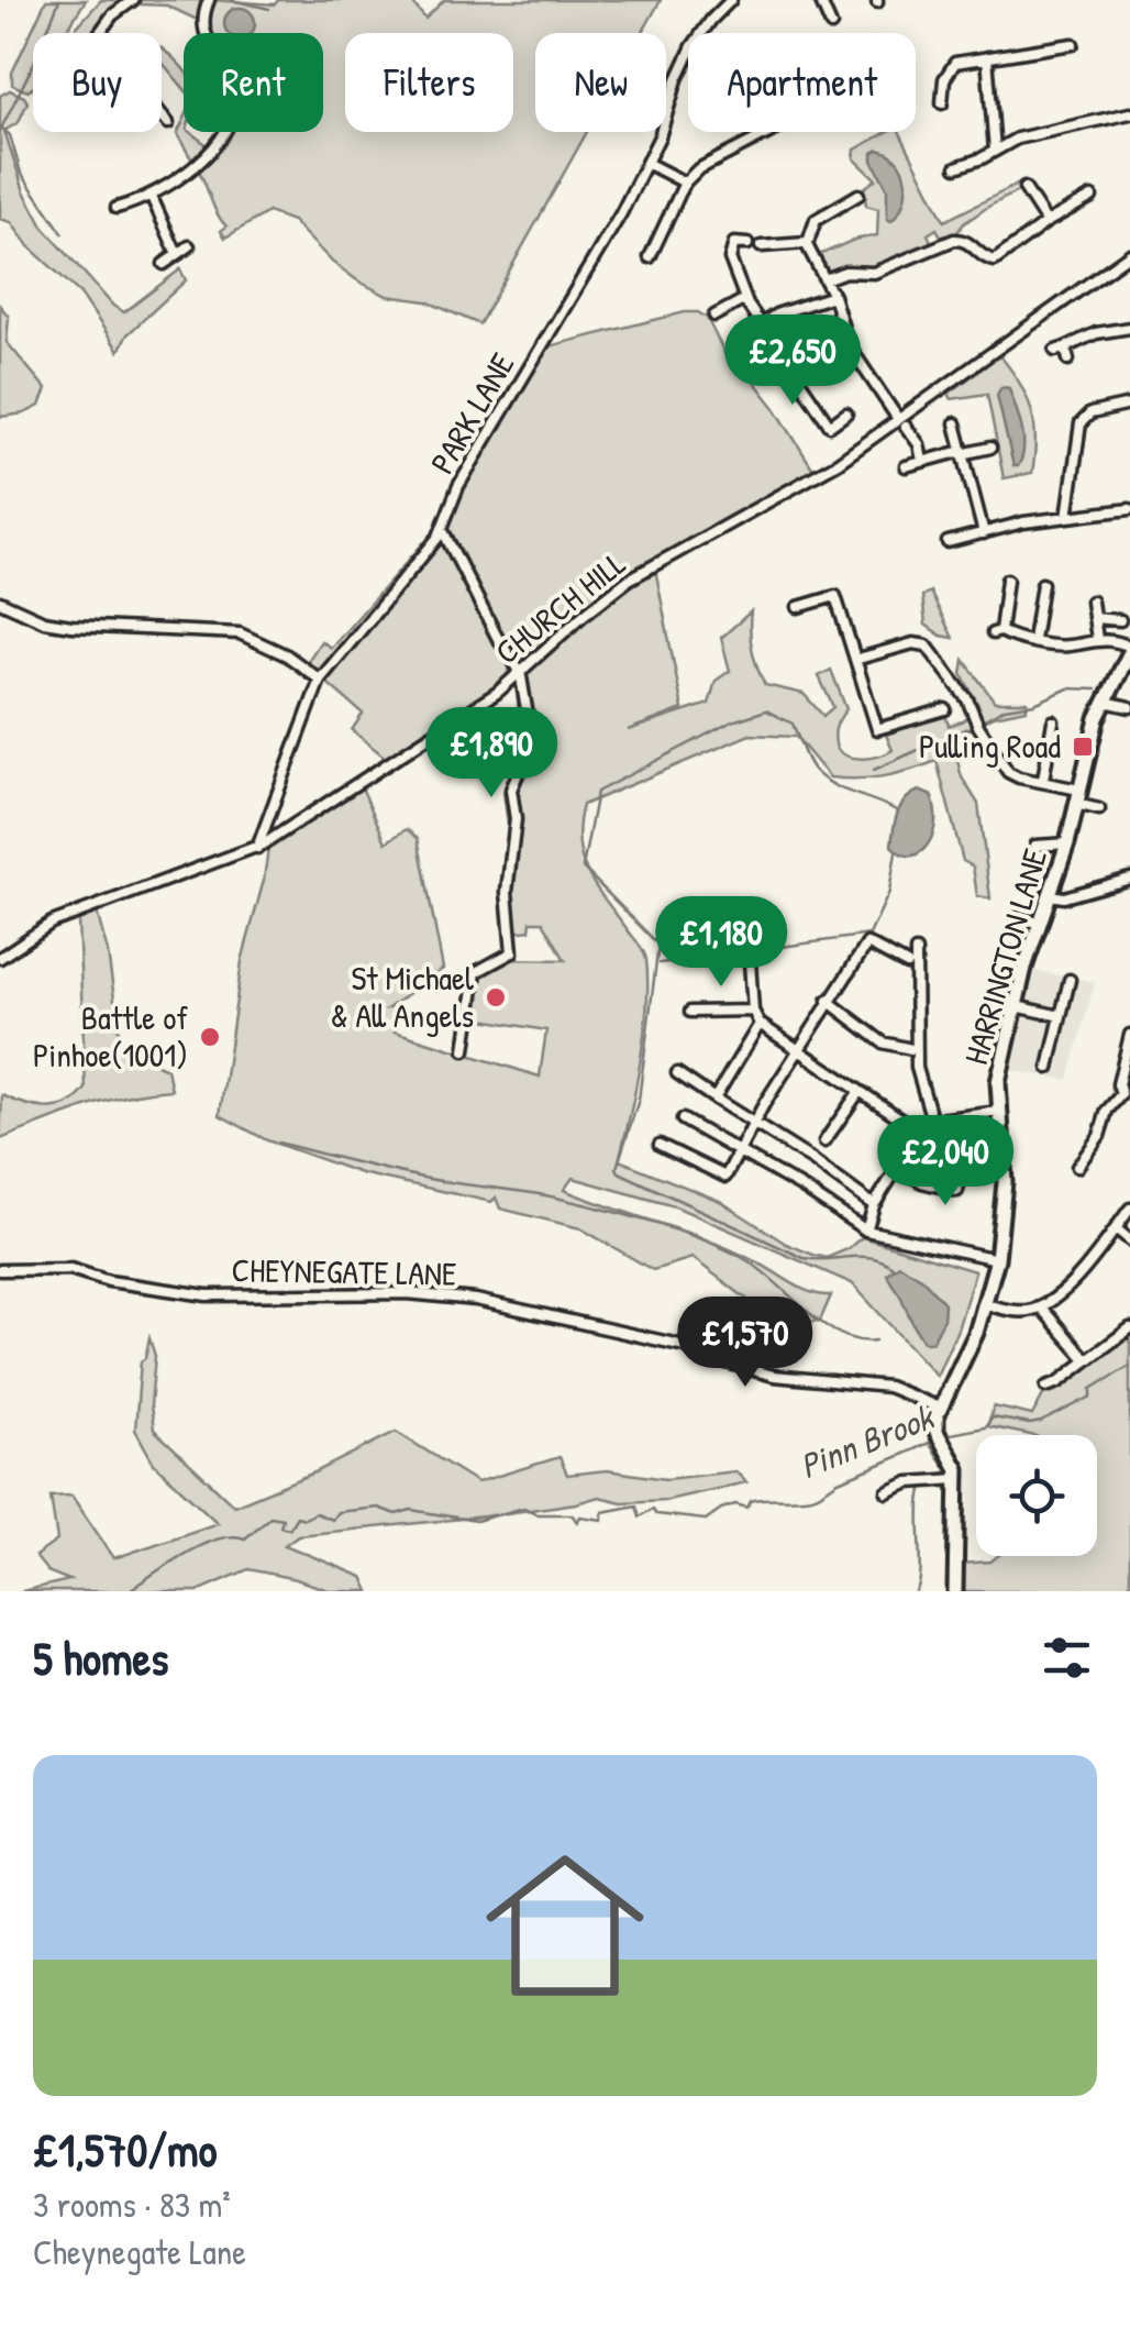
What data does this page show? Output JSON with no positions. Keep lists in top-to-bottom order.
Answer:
{
  "streets": {
    "street": [
      "PARK LANE",
      "CHURCH HILL",
      "HARRINGTON LANE",
      "CHEYNEGATE LANE"
    ]
  },
  "crossings": [
    ["PARK LANE", "CHURCH HILL"],
    ["HARRINGTON LANE", "CHEYNEGATE LANE"]
  ],
  "water": ["Pinn Brook"],
  "places": {
    "transit": ["Pulling Road"],
    "other": ["St Michael & All Angels", "Battle of Pinhoe(1001)"]
  },
  "page": {
    "chip": [
      "Buy",
      "Rent",
      "Filters",
      "New",
      "Apartment"
    ],
    "price": [
      "£2,650",
      "£1,890",
      "£1,180",
      "£2,040",
      "£1,570"
    ],
    "heading": "5 homes",
    "list": [
      {
        "name": "£1,570/mo",
        "note": "3 rooms · 83 m² · Cheynegate Lane"
      }
    ]
  }
}
